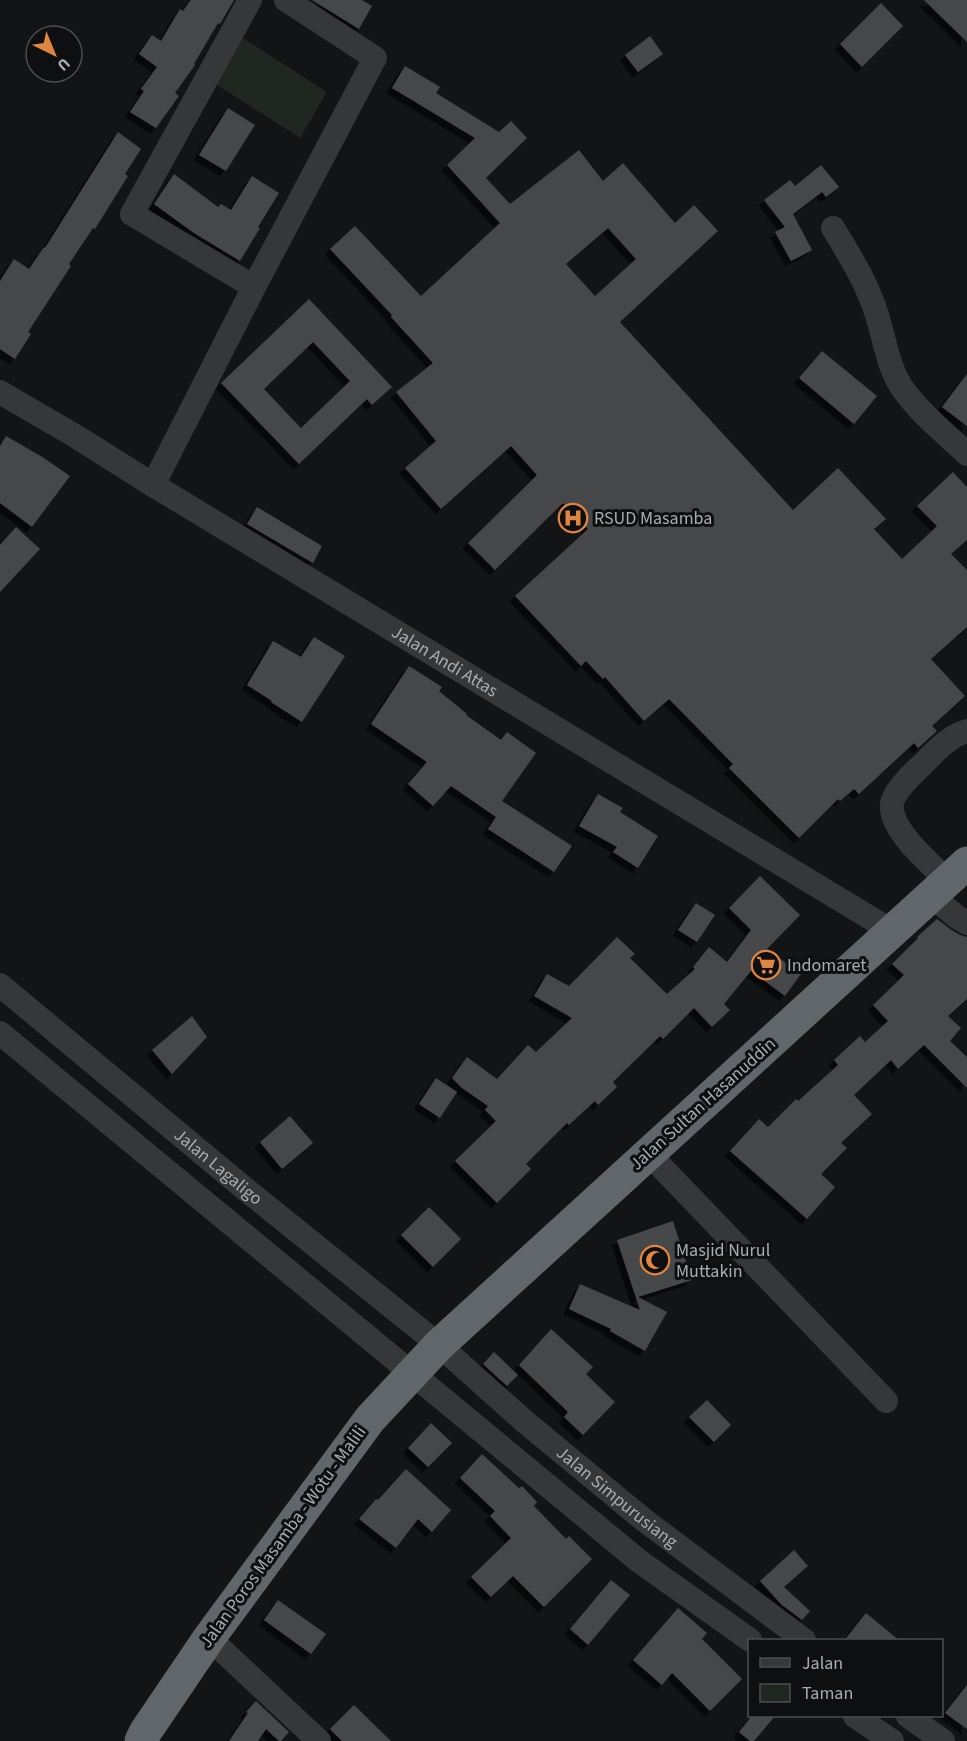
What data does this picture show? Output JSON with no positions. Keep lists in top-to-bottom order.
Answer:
{
  "streets": {
    "highway": ["Jalan Sultan Hasanuddin", "Jalan Poros Masamba - Wotu - Malili"],
    "street": ["Jalan Andi Attas", "Jalan Lagaligo", "Jalan Simpurusiang"]
  },
  "crossings": [
    ["Jalan Andi Attas", "Jalan Sultan Hasanuddin"],
    ["Jalan Sultan Hasanuddin", "Jalan Lagaligo"],
    ["Jalan Sultan Hasanuddin", "Jalan Simpurusiang"],
    ["Jalan Sultan Hasanuddin", "Jalan Poros Masamba - Wotu - Malili"],
    ["Jalan Lagaligo", "Jalan Simpurusiang"],
    ["Jalan Lagaligo", "Jalan Poros Masamba - Wotu - Malili"],
    ["Jalan Simpurusiang", "Jalan Poros Masamba - Wotu - Malili"]
  ],
  "places": {
    "hospital": ["RSUD Masamba"],
    "supermarket": ["Indomaret"],
    "mosque": ["Masjid Nurul Muttakin"]
  },
  "legend": ["Jalan", "Taman"],
  "north": "bottom right"
}
